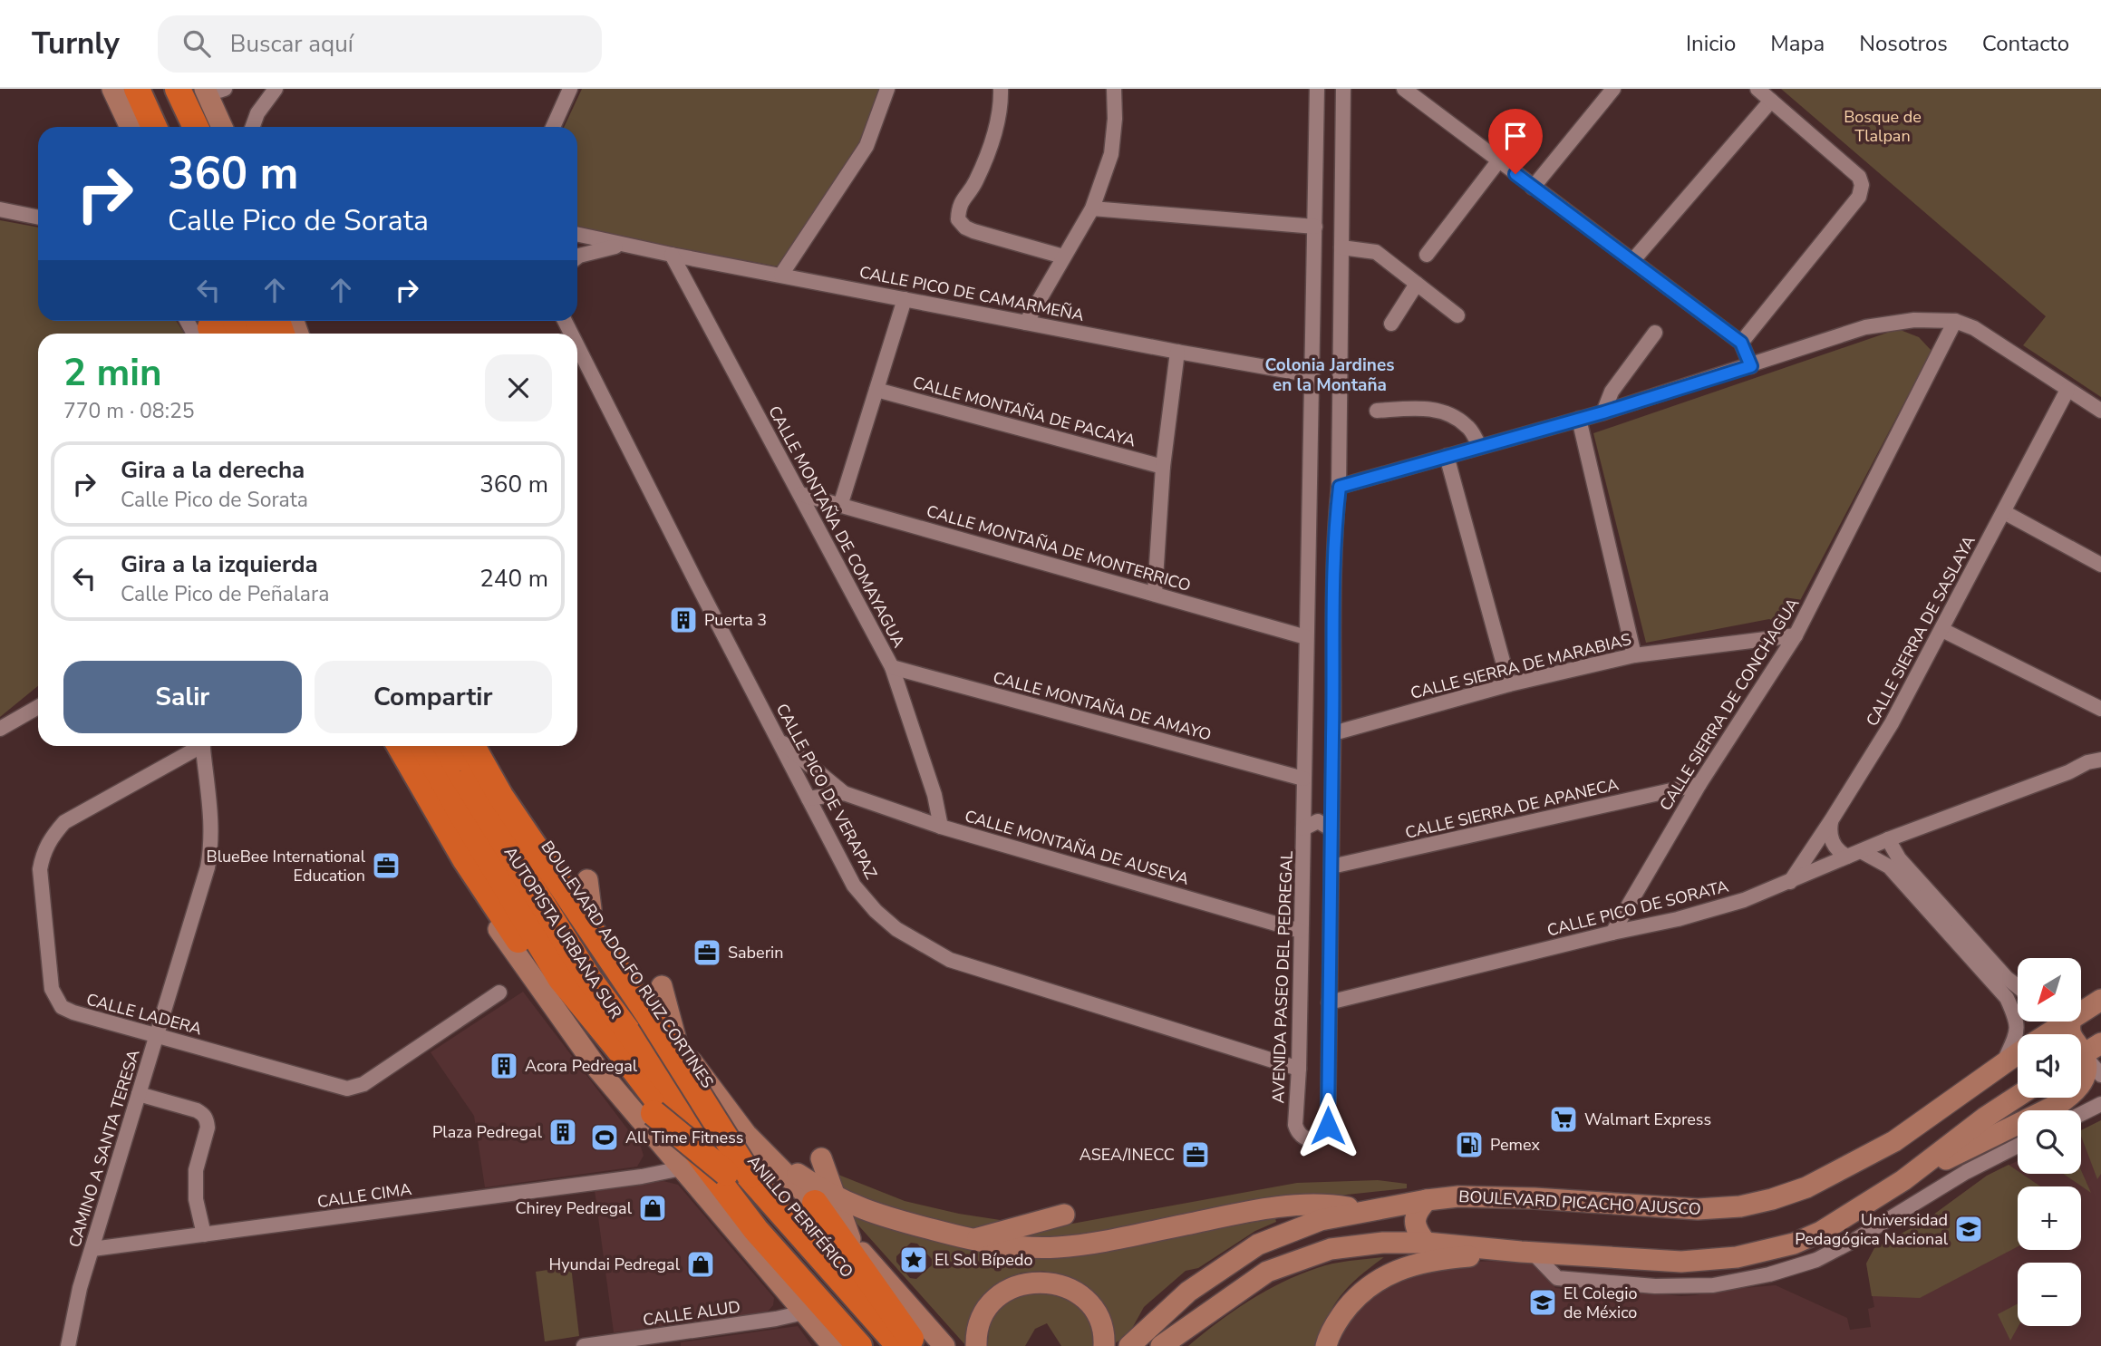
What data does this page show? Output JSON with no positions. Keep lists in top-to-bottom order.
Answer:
{
  "streets": {
    "highway": ["AUTOPISTA URBANA SUR", "ANILLO PERIFÉRICO"],
    "main road": ["BOULEVARD ADOLFO RUIZ CORTINES", "BOULEVARD PICACHO AJUSCO"],
    "street": [
      "CALLE PICO DE CAMARMEÑA",
      "CALLE MONTAÑA DE PACAYA",
      "CALLE MONTAÑA DE COMAYAGUA",
      "CALLE MONTAÑA DE MONTERRICO",
      "CALLE SIERRA DE SASLAYA",
      "CALLE SIERRA DE MARABIAS",
      "CALLE SIERRA DE CONCHAGUA",
      "CALLE MONTAÑA DE AMAYO",
      "CALLE PICO DE VERAPAZ",
      "CALLE SIERRA DE APANECA",
      "CALLE MONTAÑA DE AUSEVA",
      "CALLE PICO DE SORATA",
      "AVENIDA PASEO DEL PEDREGAL",
      "CALLE LADERA",
      "CAMINO A SANTA TERESA",
      "CALLE CIMA",
      "CALLE ALUD"
    ]
  },
  "crossings": [
    ["CALLE PICO DE CAMARMEÑA", "CALLE MONTAÑA DE COMAYAGUA"],
    ["CALLE PICO DE CAMARMEÑA", "AVENIDA PASEO DEL PEDREGAL"],
    ["CALLE MONTAÑA DE COMAYAGUA", "CALLE MONTAÑA DE MONTERRICO"],
    ["CALLE MONTAÑA DE COMAYAGUA", "CALLE MONTAÑA DE AMAYO"],
    ["CALLE MONTAÑA DE COMAYAGUA", "CALLE MONTAÑA DE AUSEVA"],
    ["CALLE MONTAÑA DE MONTERRICO", "AVENIDA PASEO DEL PEDREGAL"],
    ["CALLE SIERRA DE SASLAYA", "CALLE PICO DE SORATA"],
    ["CALLE SIERRA DE MARABIAS", "CALLE SIERRA DE CONCHAGUA"],
    ["CALLE SIERRA DE MARABIAS", "AVENIDA PASEO DEL PEDREGAL"],
    ["CALLE SIERRA DE CONCHAGUA", "CALLE SIERRA DE APANECA"],
    ["CALLE SIERRA DE CONCHAGUA", "CALLE PICO DE SORATA"],
    ["CALLE MONTAÑA DE AMAYO", "AVENIDA PASEO DEL PEDREGAL"],
    ["CALLE PICO DE VERAPAZ", "CALLE MONTAÑA DE AUSEVA"],
    ["CALLE PICO DE VERAPAZ", "AVENIDA PASEO DEL PEDREGAL"],
    ["CALLE SIERRA DE APANECA", "AVENIDA PASEO DEL PEDREGAL"],
    ["CALLE MONTAÑA DE AUSEVA", "AVENIDA PASEO DEL PEDREGAL"],
    ["CALLE PICO DE SORATA", "AVENIDA PASEO DEL PEDREGAL"],
    ["CALLE LADERA", "CAMINO A SANTA TERESA"],
    ["CAMINO A SANTA TERESA", "CALLE CIMA"]
  ],
  "districts": ["Colonia Jardines en la Montaña"],
  "parks": ["Bosque de Tlalpan"],
  "places": {
    "building": ["Puerta 3", "Acora Pedregal", "Plaza Pedregal"],
    "office": ["BlueBee International Education", "Saberin", "ASEA/INECC"],
    "supermarket": ["Walmart Express"],
    "sports": ["All Time Fitness"],
    "fuel station": ["Pemex"],
    "shop": ["Chirey Pedregal", "Hyundai Pedregal"],
    "school or university": ["Universidad Pedagógica Nacional", "El Colegio de México"],
    "place": ["El Sol Bípedo"]
  },
  "north": "bottom left",
  "page": {
    "header": "Turnly",
    "search": "Buscar aquí",
    "nav": [
      "Inicio",
      "Mapa",
      "Nosotros",
      "Contacto"
    ],
    "turn": ["360 m", "Calle Pico de Sorata"],
    "heading": ["2 min", "770 m · 08:25"],
    "list": [
      {
        "name": "Gira a la derecha",
        "note": "Calle Pico de Sorata",
        "value": "360 m"
      },
      {
        "name": "Gira a la izquierda",
        "note": "Calle Pico de Peñalara",
        "value": "240 m"
      }
    ],
    "buttons": ["Salir", "Compartir"],
    "map_buttons": ["+", "−"]
  }
}
